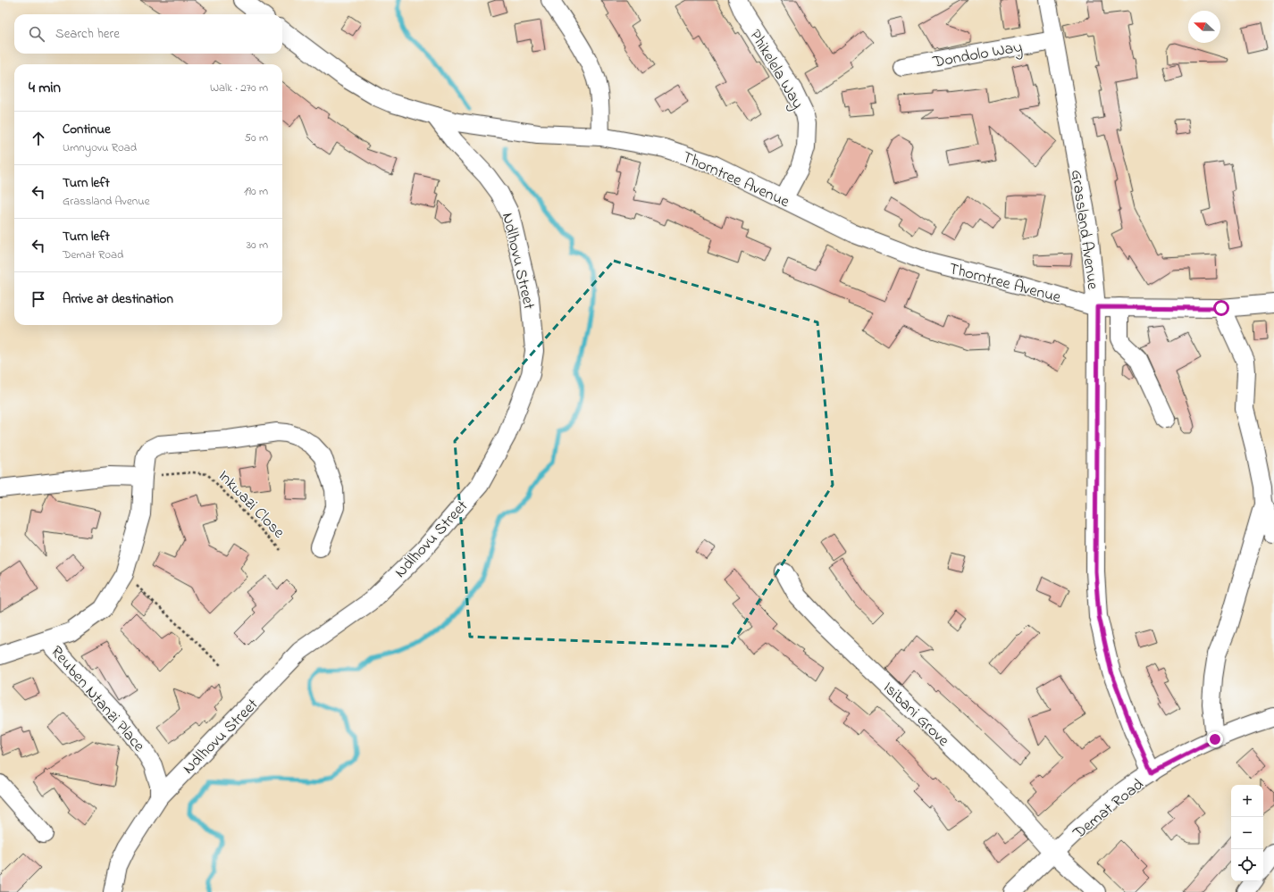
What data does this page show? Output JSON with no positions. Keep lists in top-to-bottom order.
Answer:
{
  "streets": {
    "street": [
      "Dondolo Way",
      "Phikelela Way",
      "Thorntree Avenue",
      "Grassland Avenue",
      "Ndlhovu Street",
      "Reuben Ntanzi Place",
      "Isibani Grove",
      "Demat Road"
    ],
    "path": ["Inkwazi Close"]
  },
  "crossings": [
    ["Dondolo Way", "Grassland Avenue"],
    ["Phikelela Way", "Thorntree Avenue"],
    ["Thorntree Avenue", "Grassland Avenue"],
    ["Thorntree Avenue", "Ndlhovu Street"],
    ["Grassland Avenue", "Demat Road"],
    ["Ndlhovu Street", "Reuben Ntanzi Place"],
    ["Isibani Grove", "Demat Road"]
  ],
  "north": "left",
  "page": {
    "search": "Search here",
    "heading": ["4 min", "Walk · 270 m"],
    "list": [
      ["Continue", "Umnyovu Road", "50 m"],
      ["Turn left", "Grassland Avenue", "190 m"],
      ["Turn left", "Demat Road", "30 m"],
      "Arrive at destination"
    ],
    "map_buttons": ["+", "−"]
  }
}
